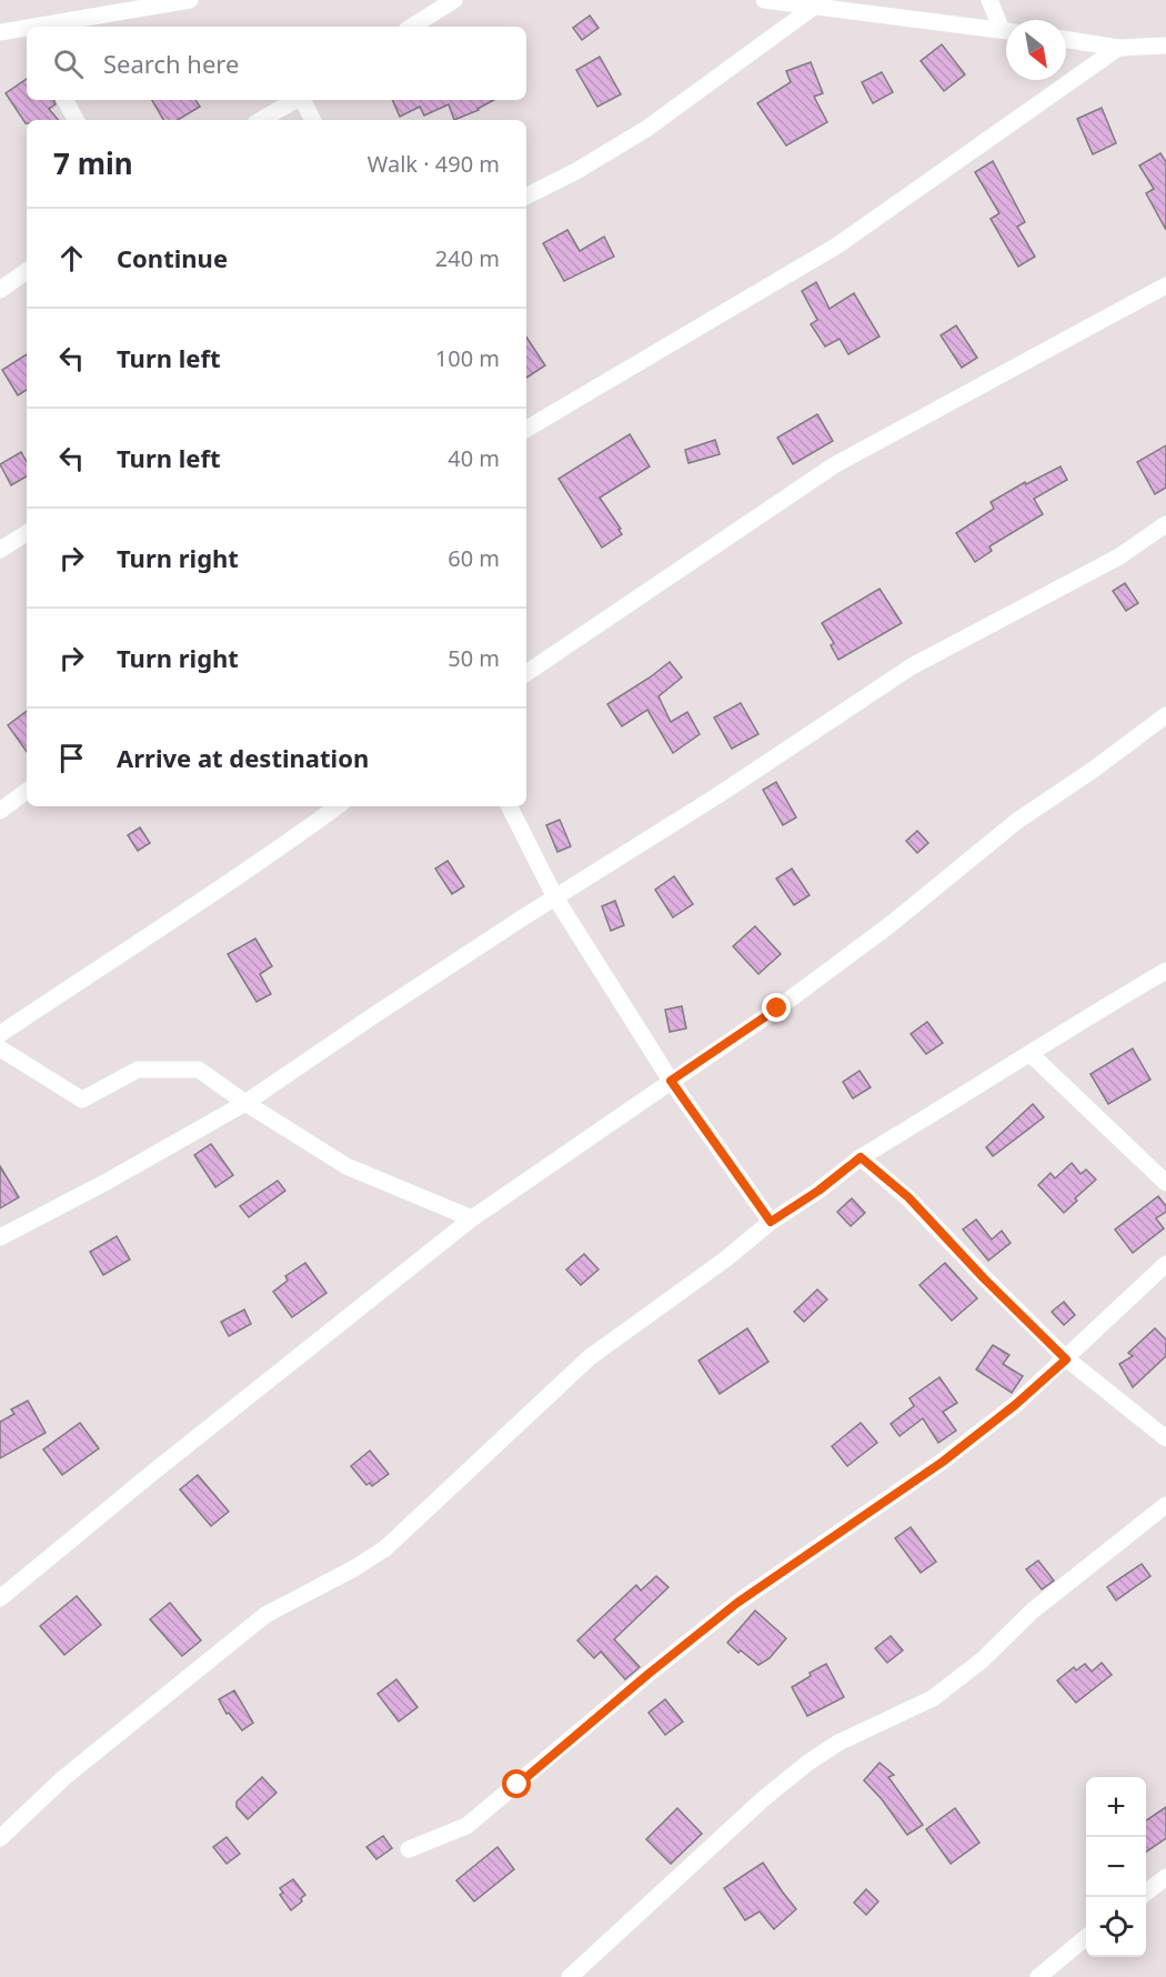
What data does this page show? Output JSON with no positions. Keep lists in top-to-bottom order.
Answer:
{
  "north": "bottom right",
  "page": {
    "search": "Search here",
    "heading": ["7 min", "Walk · 490 m"],
    "list": [
      ["Continue", "240 m"],
      ["Turn left", "100 m"],
      ["Turn left", "40 m"],
      ["Turn right", "60 m"],
      ["Turn right", "50 m"],
      "Arrive at destination"
    ],
    "map_buttons": ["+", "−"]
  }
}
